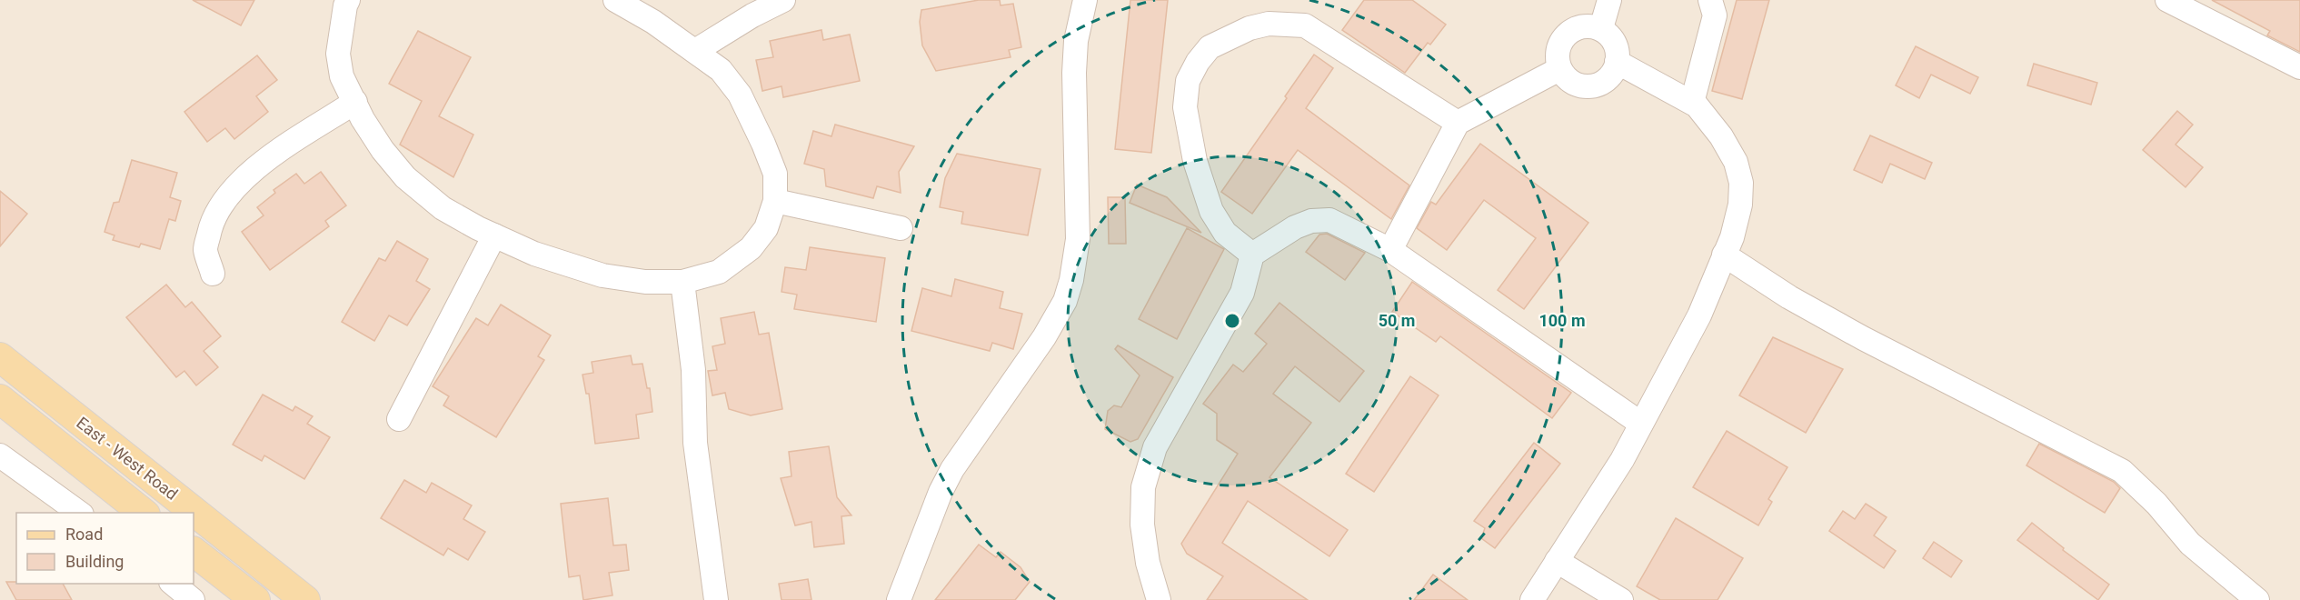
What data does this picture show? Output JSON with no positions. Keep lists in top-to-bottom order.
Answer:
{
  "streets": {
    "main road": ["East - West Road"]
  },
  "legend": ["Road", "Building"],
  "rings": ["50 m", "100 m"]
}
